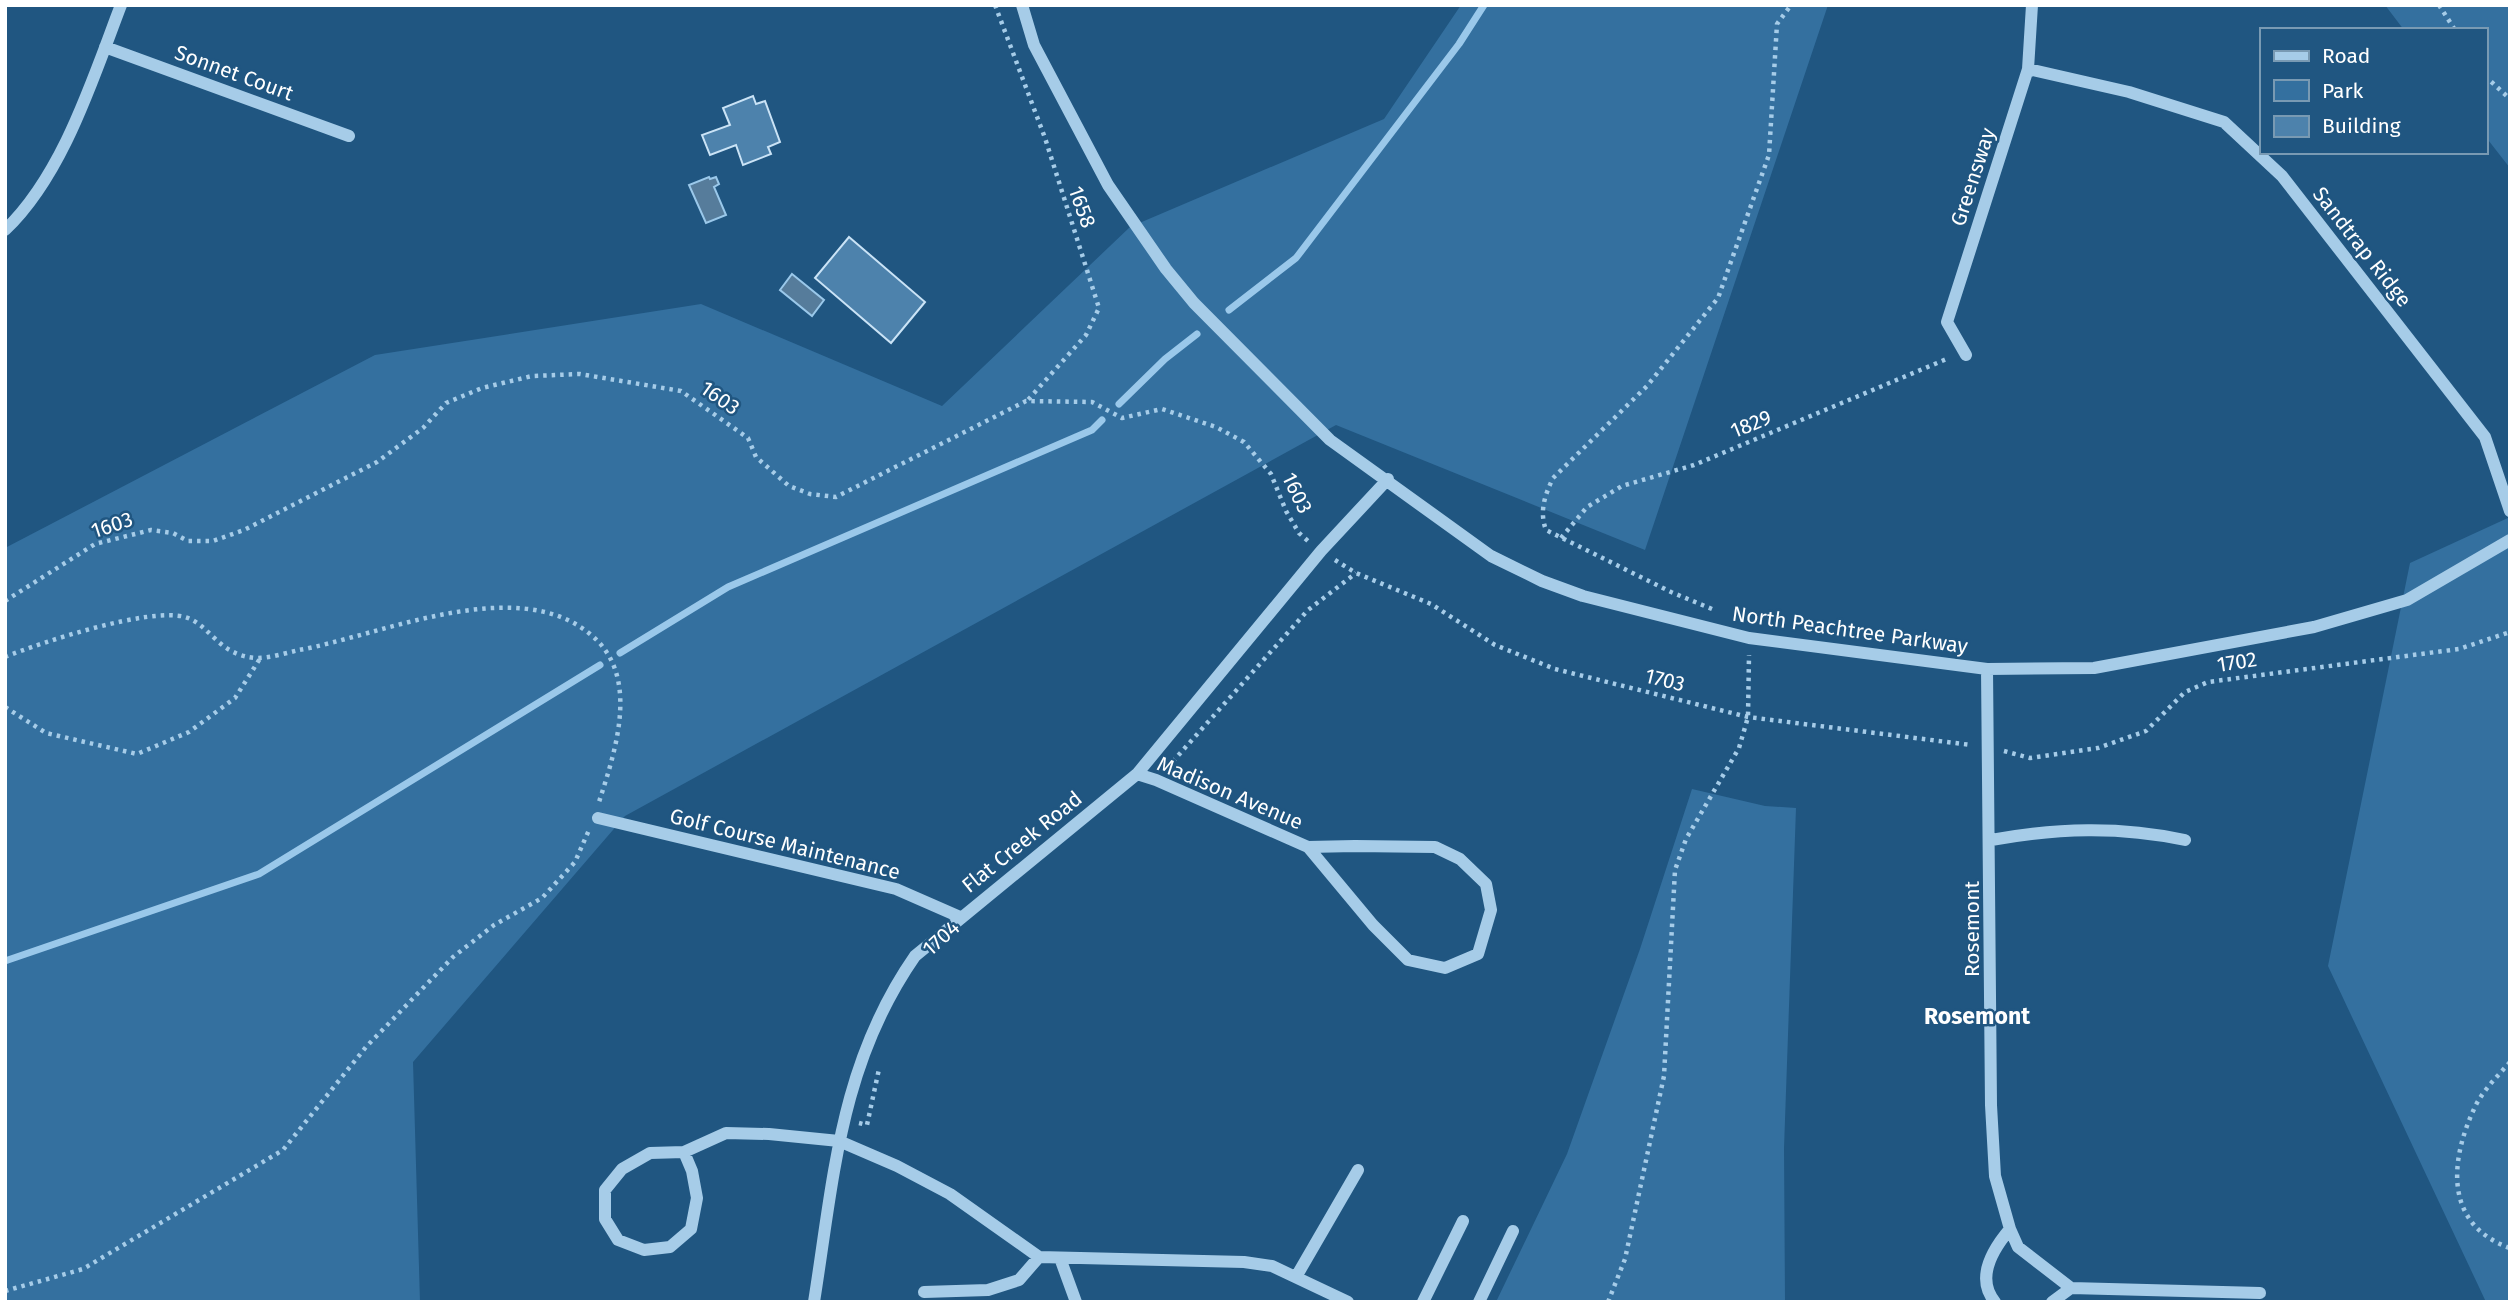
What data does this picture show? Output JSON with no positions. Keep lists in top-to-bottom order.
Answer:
{
  "streets": {
    "street": [
      "Sonnet Court",
      "Greensway",
      "Sandtrap Ridge",
      "North Peachtree Parkway",
      "Madison Avenue",
      "Flat Creek Road",
      "Golf Course Maintenance",
      "Rosemont"
    ],
    "path": [
      "1658",
      "1603",
      "1829",
      "1702",
      "1703"
    ]
  },
  "crossings": [
    ["Greensway", "Sandtrap Ridge"],
    ["Greensway", "1829"],
    ["1658", "1603"],
    ["1603", "1703"],
    ["1603", "Flat Creek Road"],
    ["North Peachtree Parkway", "Flat Creek Road"],
    ["North Peachtree Parkway", "Rosemont"],
    ["1702", "1703"],
    ["1702", "Rosemont"],
    ["1703", "Rosemont"],
    ["Madison Avenue", "Flat Creek Road"],
    ["Flat Creek Road", "Golf Course Maintenance"]
  ],
  "districts": ["Rosemont"],
  "legend": ["Road", "Park", "Building"]
}
